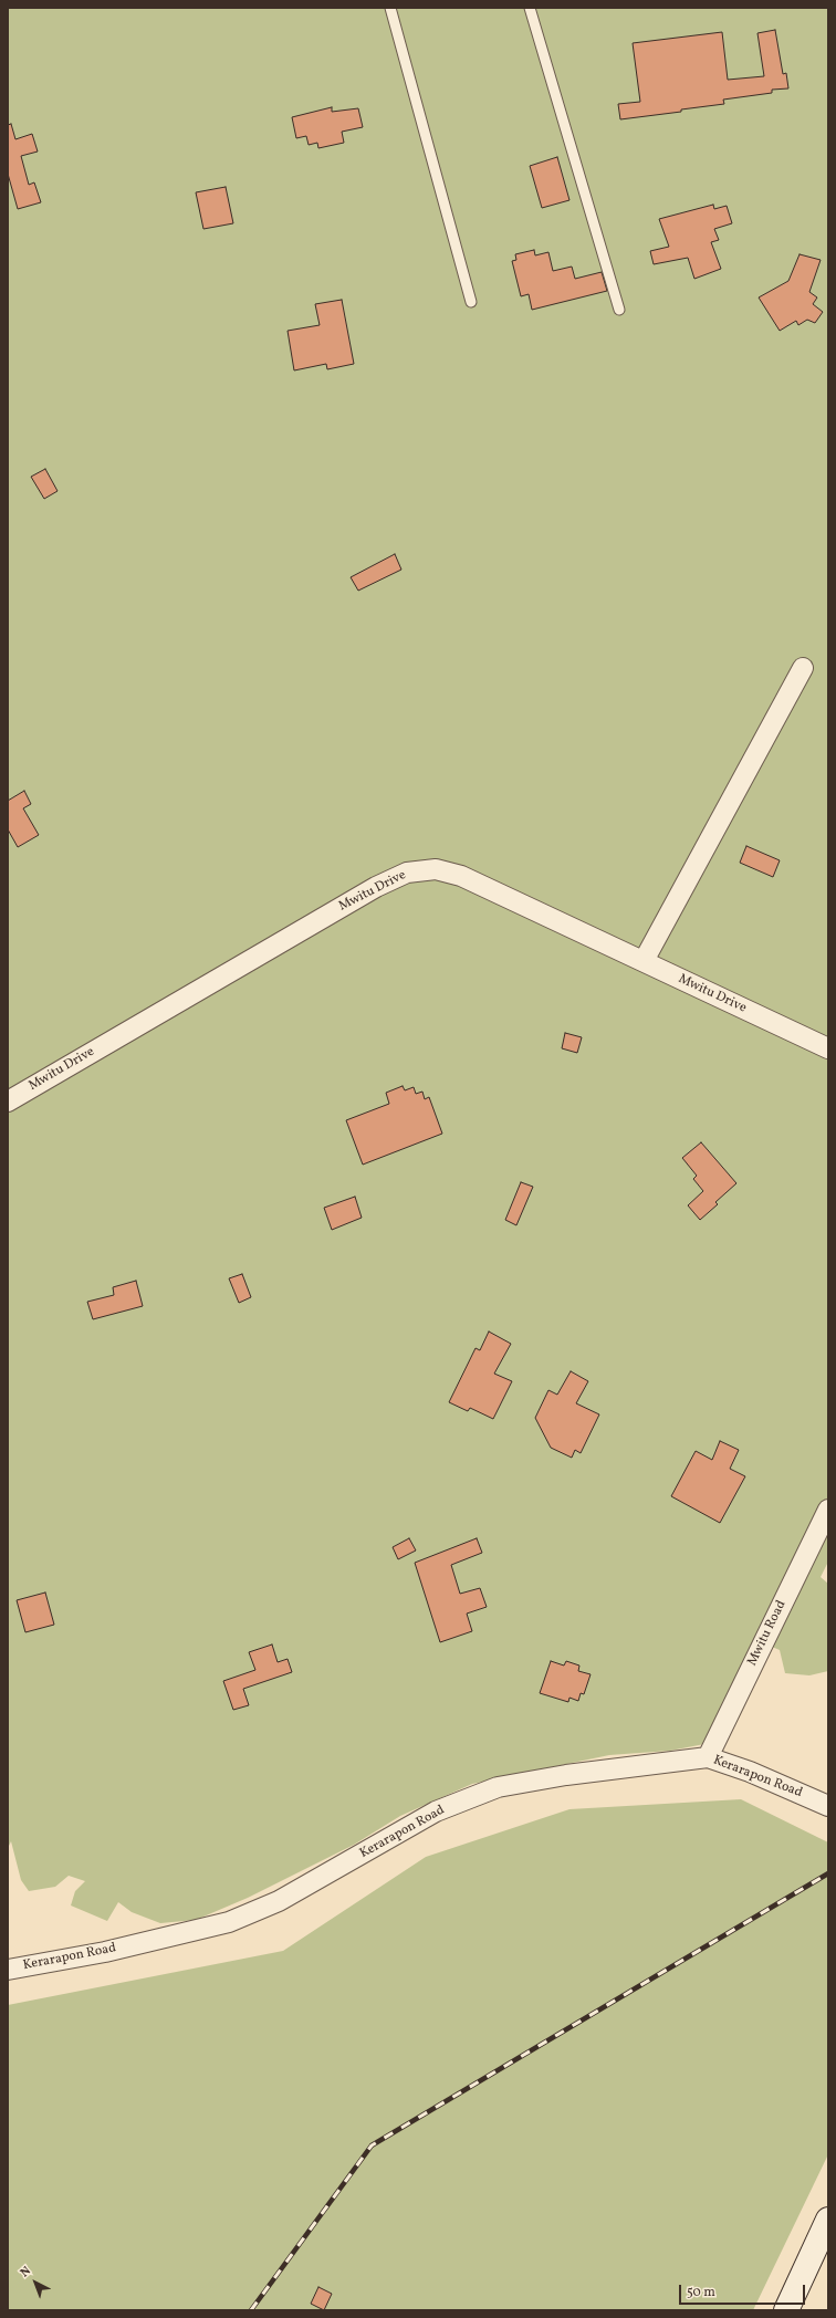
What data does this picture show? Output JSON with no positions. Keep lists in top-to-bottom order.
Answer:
{
  "streets": {
    "street": ["Mwitu Drive", "Mwitu Road", "Kerarapon Road"]
  },
  "crossings": [
    ["Mwitu Road", "Kerarapon Road"]
  ],
  "scale_bar": "50 m",
  "north": "top left"
}
